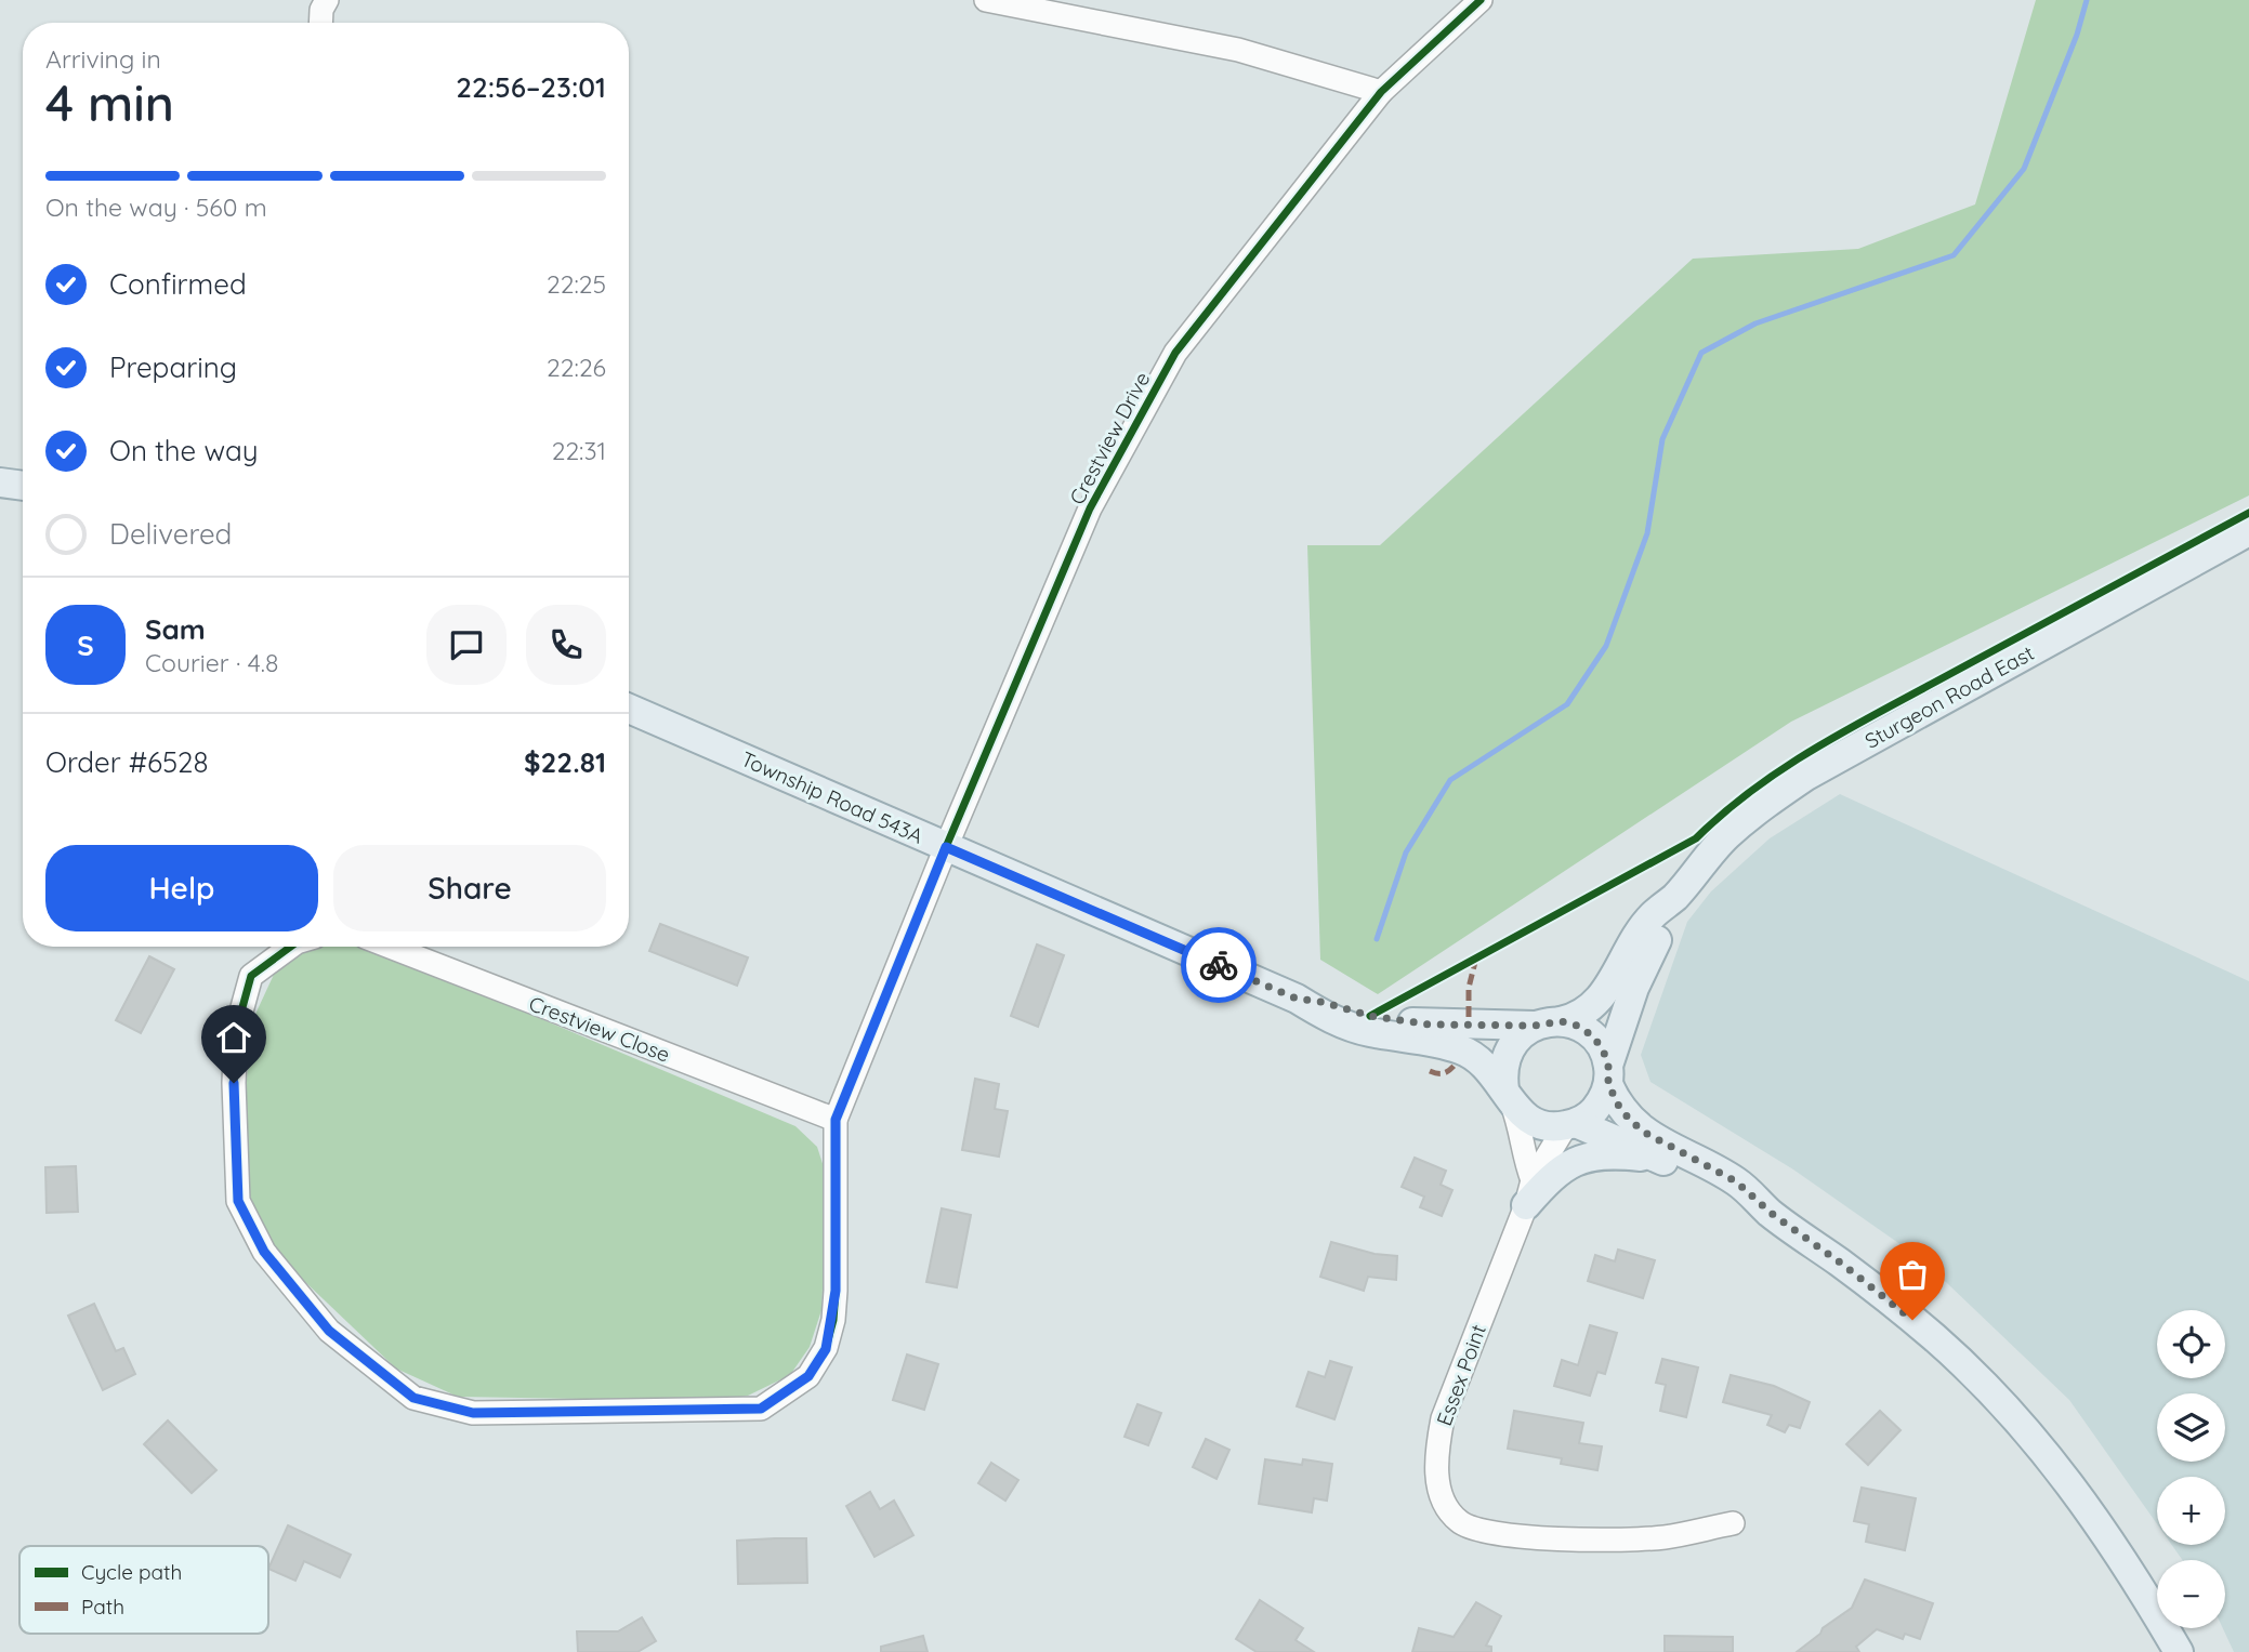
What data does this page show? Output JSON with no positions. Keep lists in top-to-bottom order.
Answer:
{
  "streets": {
    "main road": ["Sturgeon Road East", "Township Road 543A"],
    "street": ["Crestview Drive", "Crestview Close", "Essex Point"]
  },
  "crossings": [
    ["Crestview Drive", "Township Road 543A"],
    ["Sturgeon Road East", "Township Road 543A"],
    ["Sturgeon Road East", "Essex Point"],
    ["Township Road 543A", "Essex Point"]
  ],
  "legend": ["Cycle path", "Path"],
  "page": {
    "heading": ["4 min", "Arriving in", "22:56–23:01"],
    "panel": [
      "Sam",
      "Courier · 4.8",
      "Order #6528",
      "$22.81"
    ],
    "bar": "On the way · 560 m",
    "list": [
      ["Confirmed", "22:25"],
      ["Preparing", "22:26"],
      ["On the way", "22:31"],
      "Delivered"
    ],
    "round": "S",
    "buttons": ["Help", "Share"],
    "map_buttons": ["+", "−"]
  }
}
